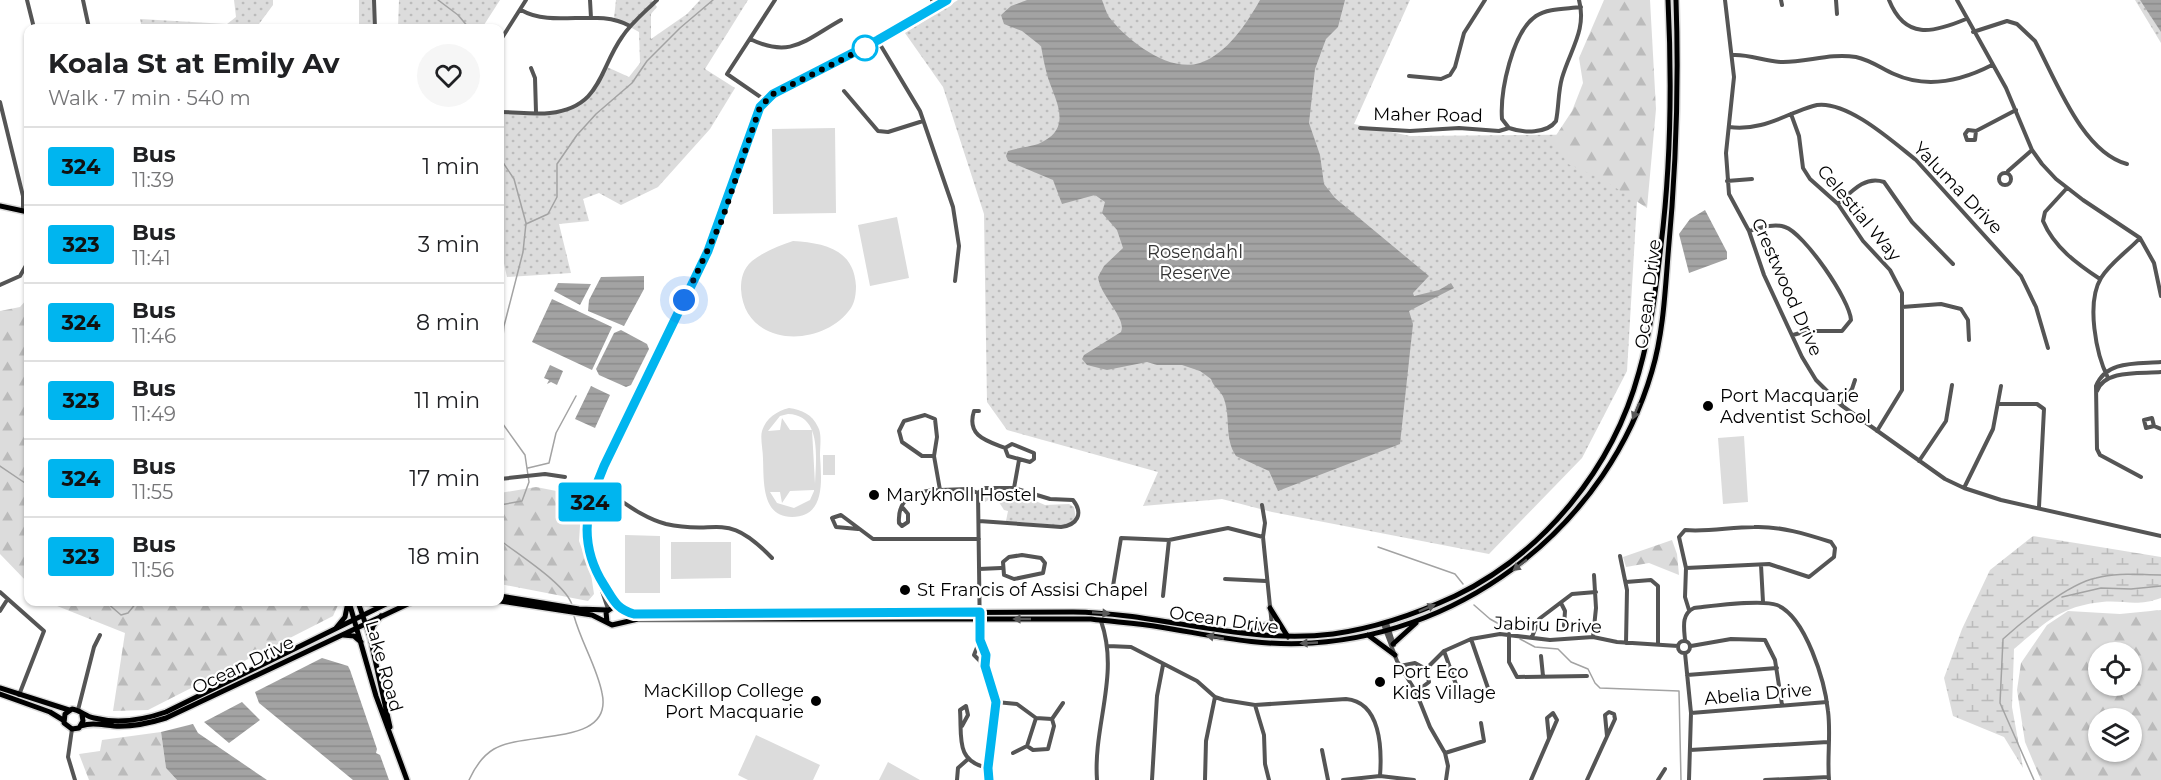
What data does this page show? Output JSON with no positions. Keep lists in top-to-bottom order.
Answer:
{
  "streets": {
    "main road": ["Ocean Drive", "Lake Road"],
    "street": [
      "Maher Road",
      "Yaluma Drive",
      "Celestial Way",
      "Crestwood Drive",
      "Jabiru Drive",
      "Abelia Drive"
    ]
  },
  "crossings": [
    ["Yaluma Drive", "Celestial Way"],
    ["Yaluma Drive", "Crestwood Drive"],
    ["Celestial Way", "Crestwood Drive"],
    ["Ocean Drive", "Lake Road"]
  ],
  "parks": ["Rosendahl Reserve"],
  "places": [
    "Port Macquarie Adventist School",
    "Maryknoll Hostel",
    "St Francis of Assisi Chapel",
    "Port Eco Kids Village",
    "MacKillop College Port Macquarie"
  ],
  "lines": ["bus line 324"],
  "page": {
    "on_map": "324",
    "heading": ["Koala St at Emily Av", "Walk · 7 min · 540 m"],
    "list": [
      {
        "mark": "324",
        "name": "Bus",
        "note": "11:39",
        "value": "1 min"
      },
      {
        "mark": "323",
        "name": "Bus",
        "note": "11:41",
        "value": "3 min"
      },
      {
        "mark": "324",
        "name": "Bus",
        "note": "11:46",
        "value": "8 min"
      },
      {
        "mark": "323",
        "name": "Bus",
        "note": "11:49",
        "value": "11 min"
      },
      {
        "mark": "324",
        "name": "Bus",
        "note": "11:55",
        "value": "17 min"
      },
      {
        "mark": "323",
        "name": "Bus",
        "note": "11:56",
        "value": "18 min"
      }
    ]
  }
}
